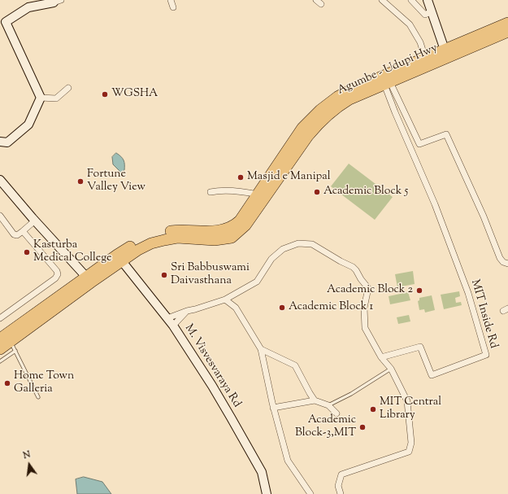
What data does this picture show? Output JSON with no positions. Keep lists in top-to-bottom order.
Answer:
{
  "streets": {
    "highway": ["Agumbe - Udupi Hwy"],
    "street": ["MIT Inside Rd", "M. Visvesvaraya Rd"]
  },
  "crossings": [
    ["Agumbe - Udupi Hwy", "MIT Inside Rd"],
    ["Agumbe - Udupi Hwy", "M. Visvesvaraya Rd"]
  ],
  "places": [
    "WGSHA",
    "Masjid e Manipal",
    "Fortune Valley View",
    "Academic Block 5",
    "Kasturba Medical College",
    "Sri Babbuswami Daivasthana",
    "Academic Block 2",
    "Academic Block 1",
    "Home Town Galleria",
    "MIT Central Library",
    "Academic Block-3,MIT"
  ],
  "north": "top"
}
